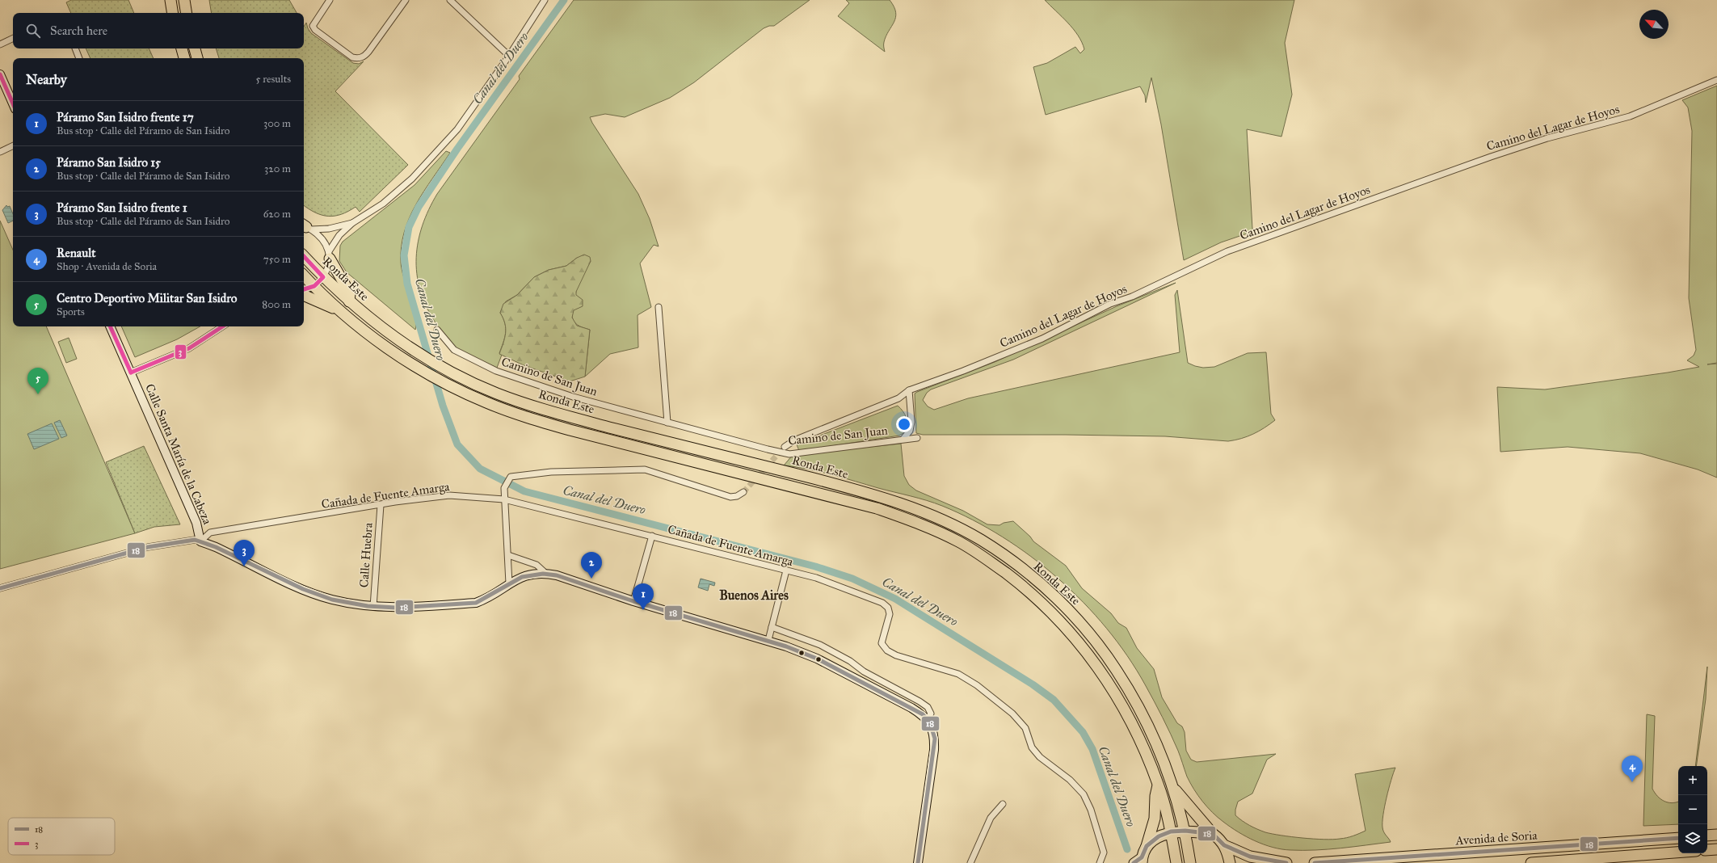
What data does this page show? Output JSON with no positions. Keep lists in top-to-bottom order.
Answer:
{
  "streets": {
    "highway": ["Ronda Este", "Avenida de Soria"],
    "street": [
      "Camino del Lagar de Hoyos",
      "Camino de San Juan",
      "Calle Santa María de la Cabeza",
      "Cañada de Fuente Amarga",
      "Calle Huebra"
    ]
  },
  "crossings": [
    ["Calle Santa María de la Cabeza", "Cañada de Fuente Amarga"],
    ["Cañada de Fuente Amarga", "Calle Huebra"]
  ],
  "districts": ["Buenos Aires"],
  "water": ["Canal del Duero"],
  "lines": ["transit line 3", "transit line 18"],
  "legend": ["18", "3"],
  "north": "top left",
  "page": {
    "search": "Search here",
    "heading": ["Nearby", "5 results"],
    "list": [
      {
        "mark": "1",
        "name": "Páramo San Isidro frente 17",
        "note": "Bus stop · Calle del Páramo de San Isidro",
        "value": "300 m"
      },
      {
        "mark": "2",
        "name": "Páramo San Isidro 15",
        "note": "Bus stop · Calle del Páramo de San Isidro",
        "value": "320 m"
      },
      {
        "mark": "3",
        "name": "Páramo San Isidro frente 1",
        "note": "Bus stop · Calle del Páramo de San Isidro",
        "value": "620 m"
      },
      {
        "mark": "4",
        "name": "Renault",
        "note": "Shop · Avenida de Soria",
        "value": "750 m"
      },
      {
        "mark": "5",
        "name": "Centro Deportivo Militar San Isidro",
        "note": "Sports",
        "value": "800 m"
      }
    ],
    "pins": [
      "5",
      "3",
      "2",
      "1",
      "4"
    ],
    "map_buttons": ["+", "−"]
  }
}
